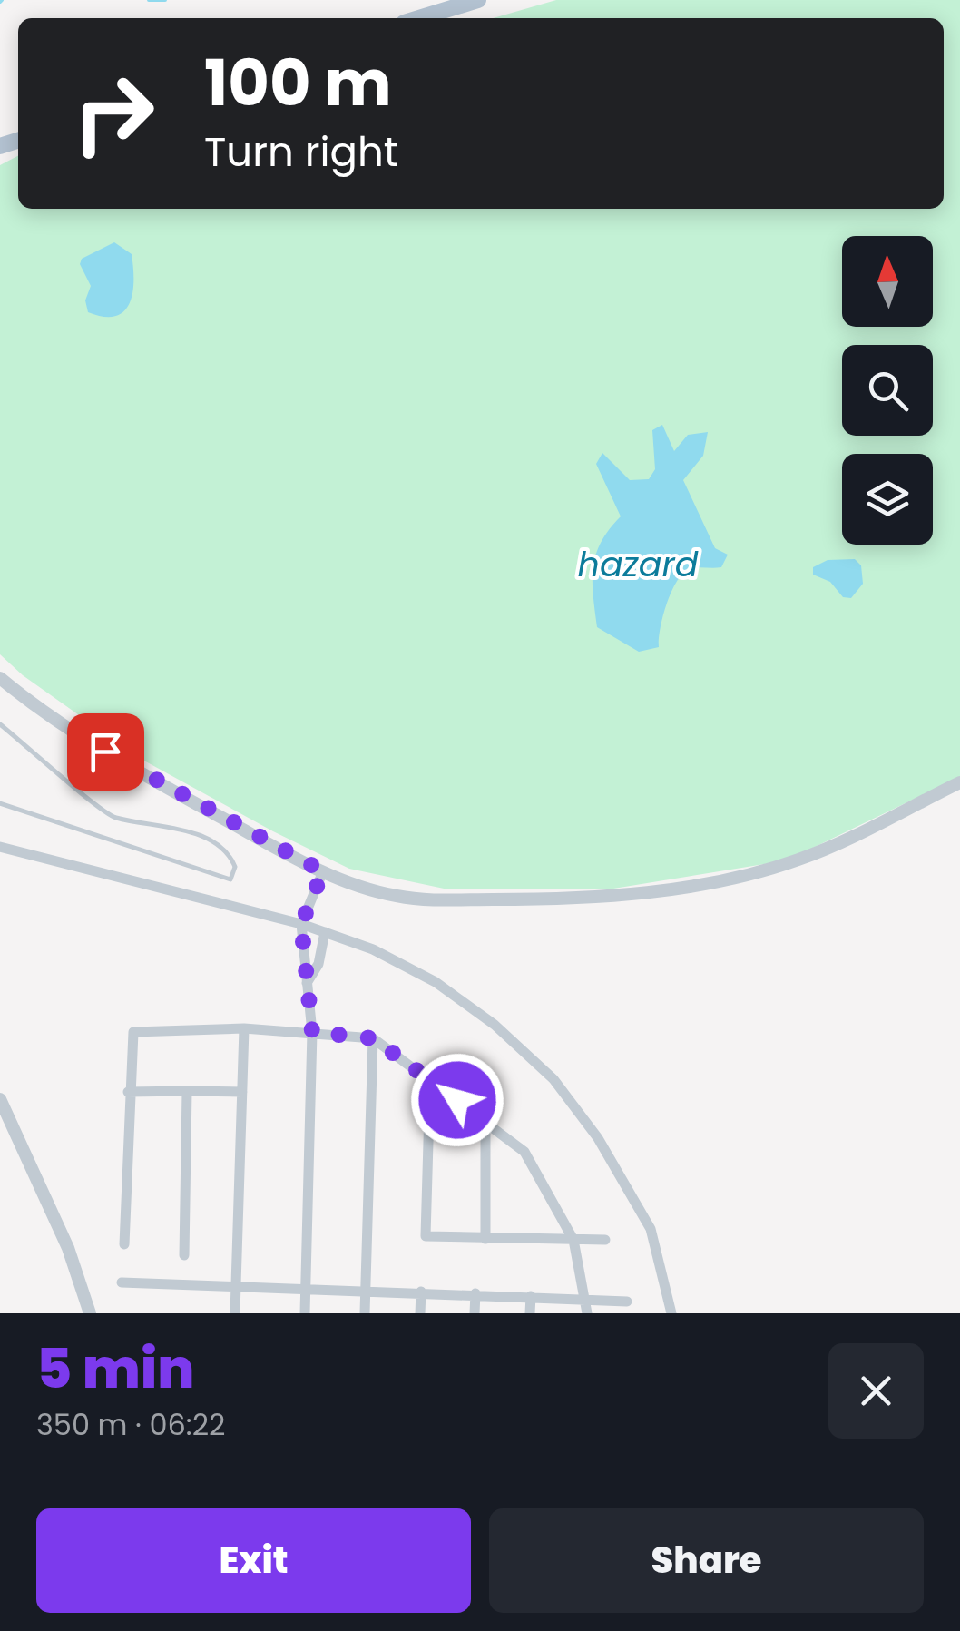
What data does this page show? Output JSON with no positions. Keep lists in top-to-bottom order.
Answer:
{
  "water": ["hazard"],
  "north": "top",
  "page": {
    "turn": ["100 m", "Turn right"],
    "heading": ["5 min", "350 m · 06:22"],
    "buttons": ["Exit", "Share"]
  }
}
